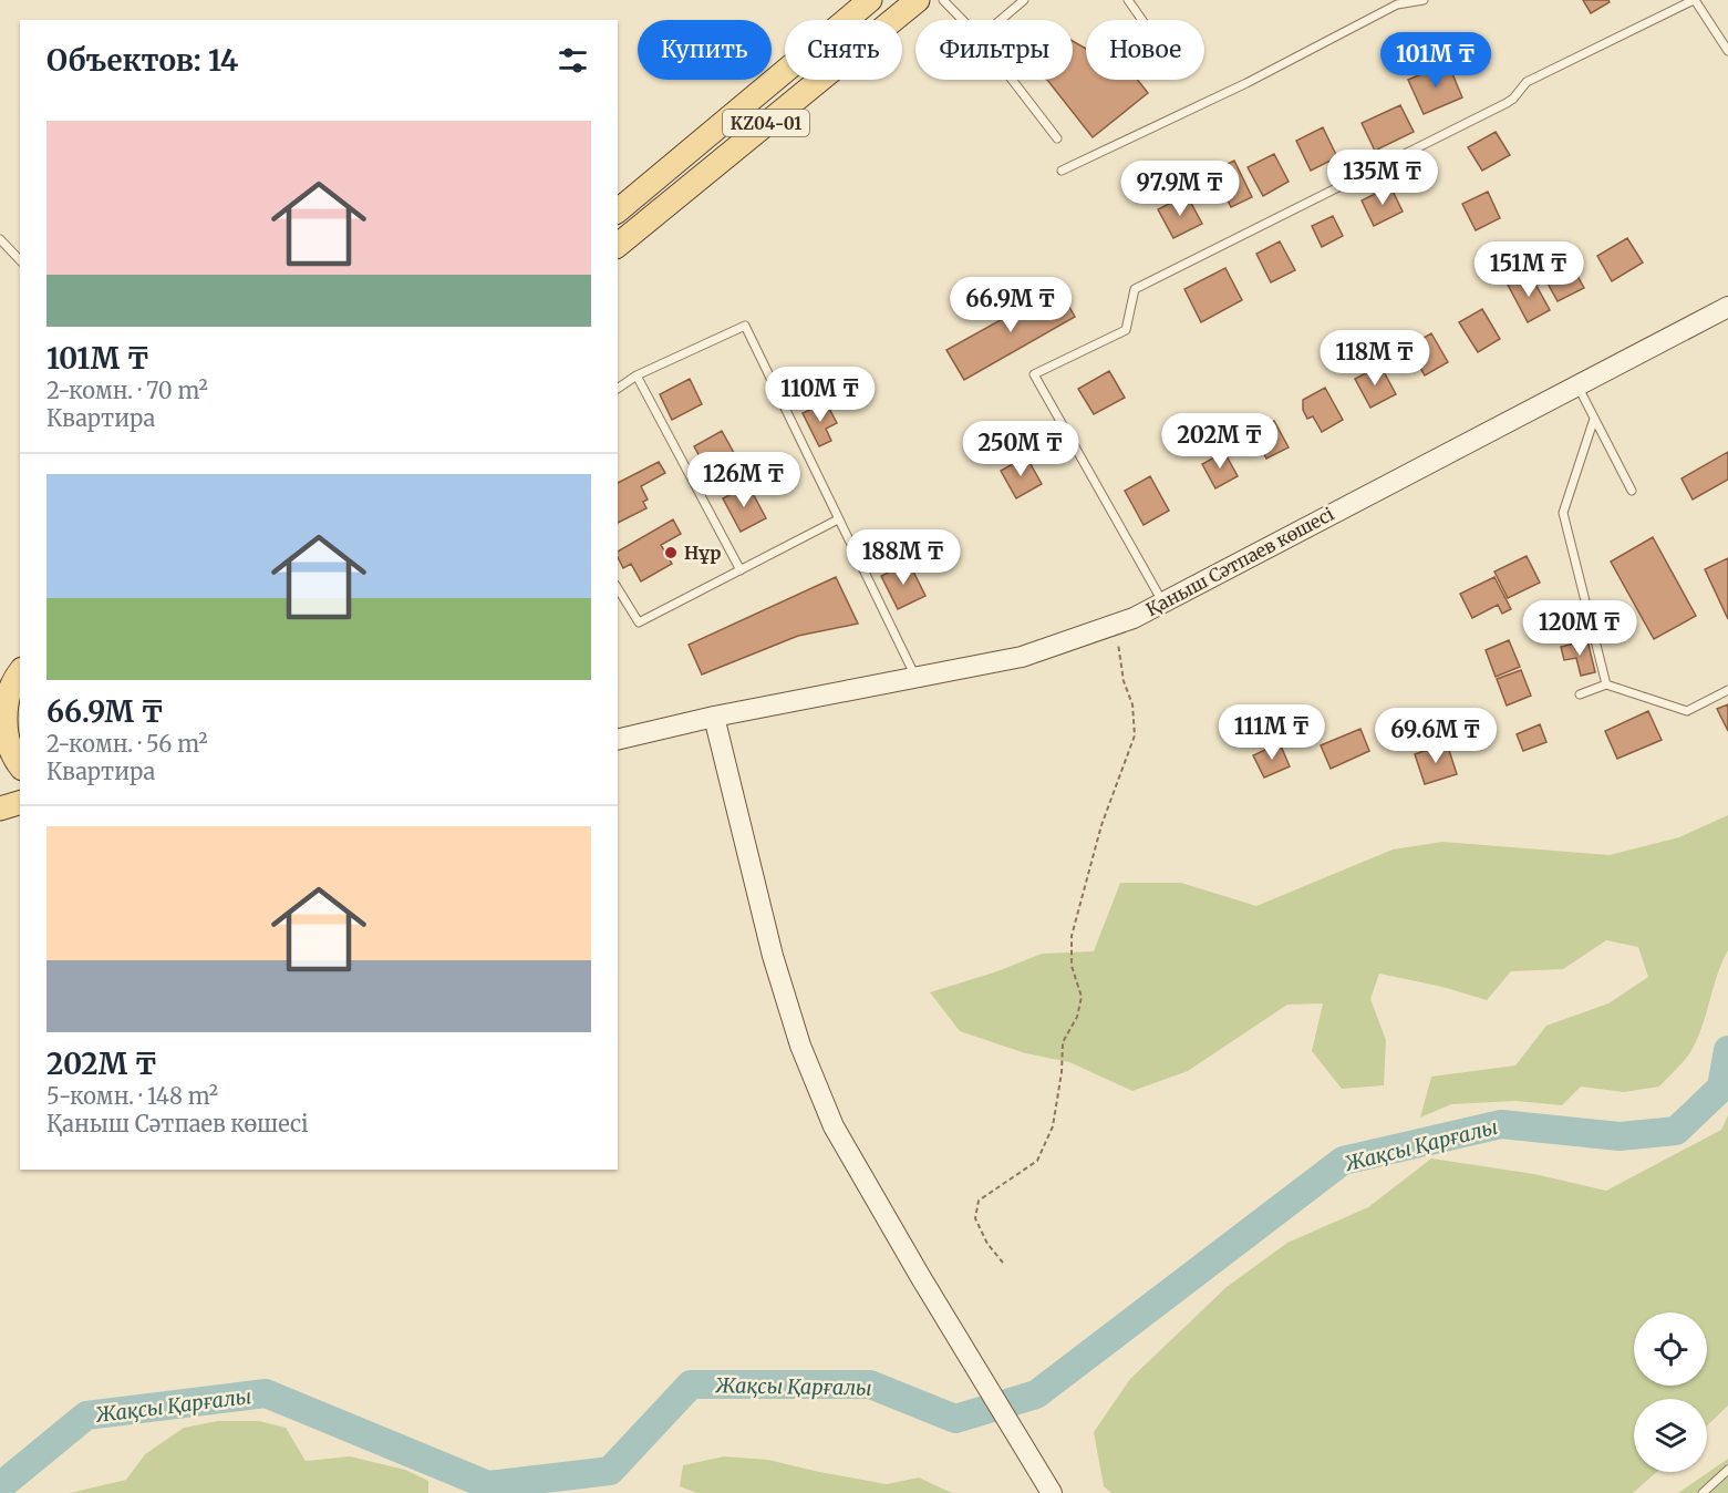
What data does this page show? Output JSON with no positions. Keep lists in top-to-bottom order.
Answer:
{
  "streets": {
    "main road": ["KZ04-01"],
    "street": ["Қаныш Сәтпаев көшесі"]
  },
  "water": ["Жақсы Қарғалы"],
  "places": ["Нұр"],
  "page": {
    "chip": [
      "Купить",
      "Снять",
      "Фильтры",
      "Новое"
    ],
    "heading": "Объектов: 14",
    "price": [
      "101M ₸",
      "135M ₸",
      "97.9M ₸",
      "151M ₸",
      "66.9M ₸",
      "118M ₸",
      "110M ₸",
      "202M ₸",
      "250M ₸",
      "126M ₸",
      "188M ₸",
      "120M ₸",
      "111M ₸",
      "69.6M ₸"
    ],
    "list": [
      {
        "name": "101M ₸",
        "note": "2-комн. · 70 m² · Квартира"
      },
      {
        "name": "66.9M ₸",
        "note": "2-комн. · 56 m² · Квартира"
      },
      {
        "name": "202M ₸",
        "note": "5-комн. · 148 m² · Қаныш Сәтпаев көшесі"
      }
    ]
  }
}
